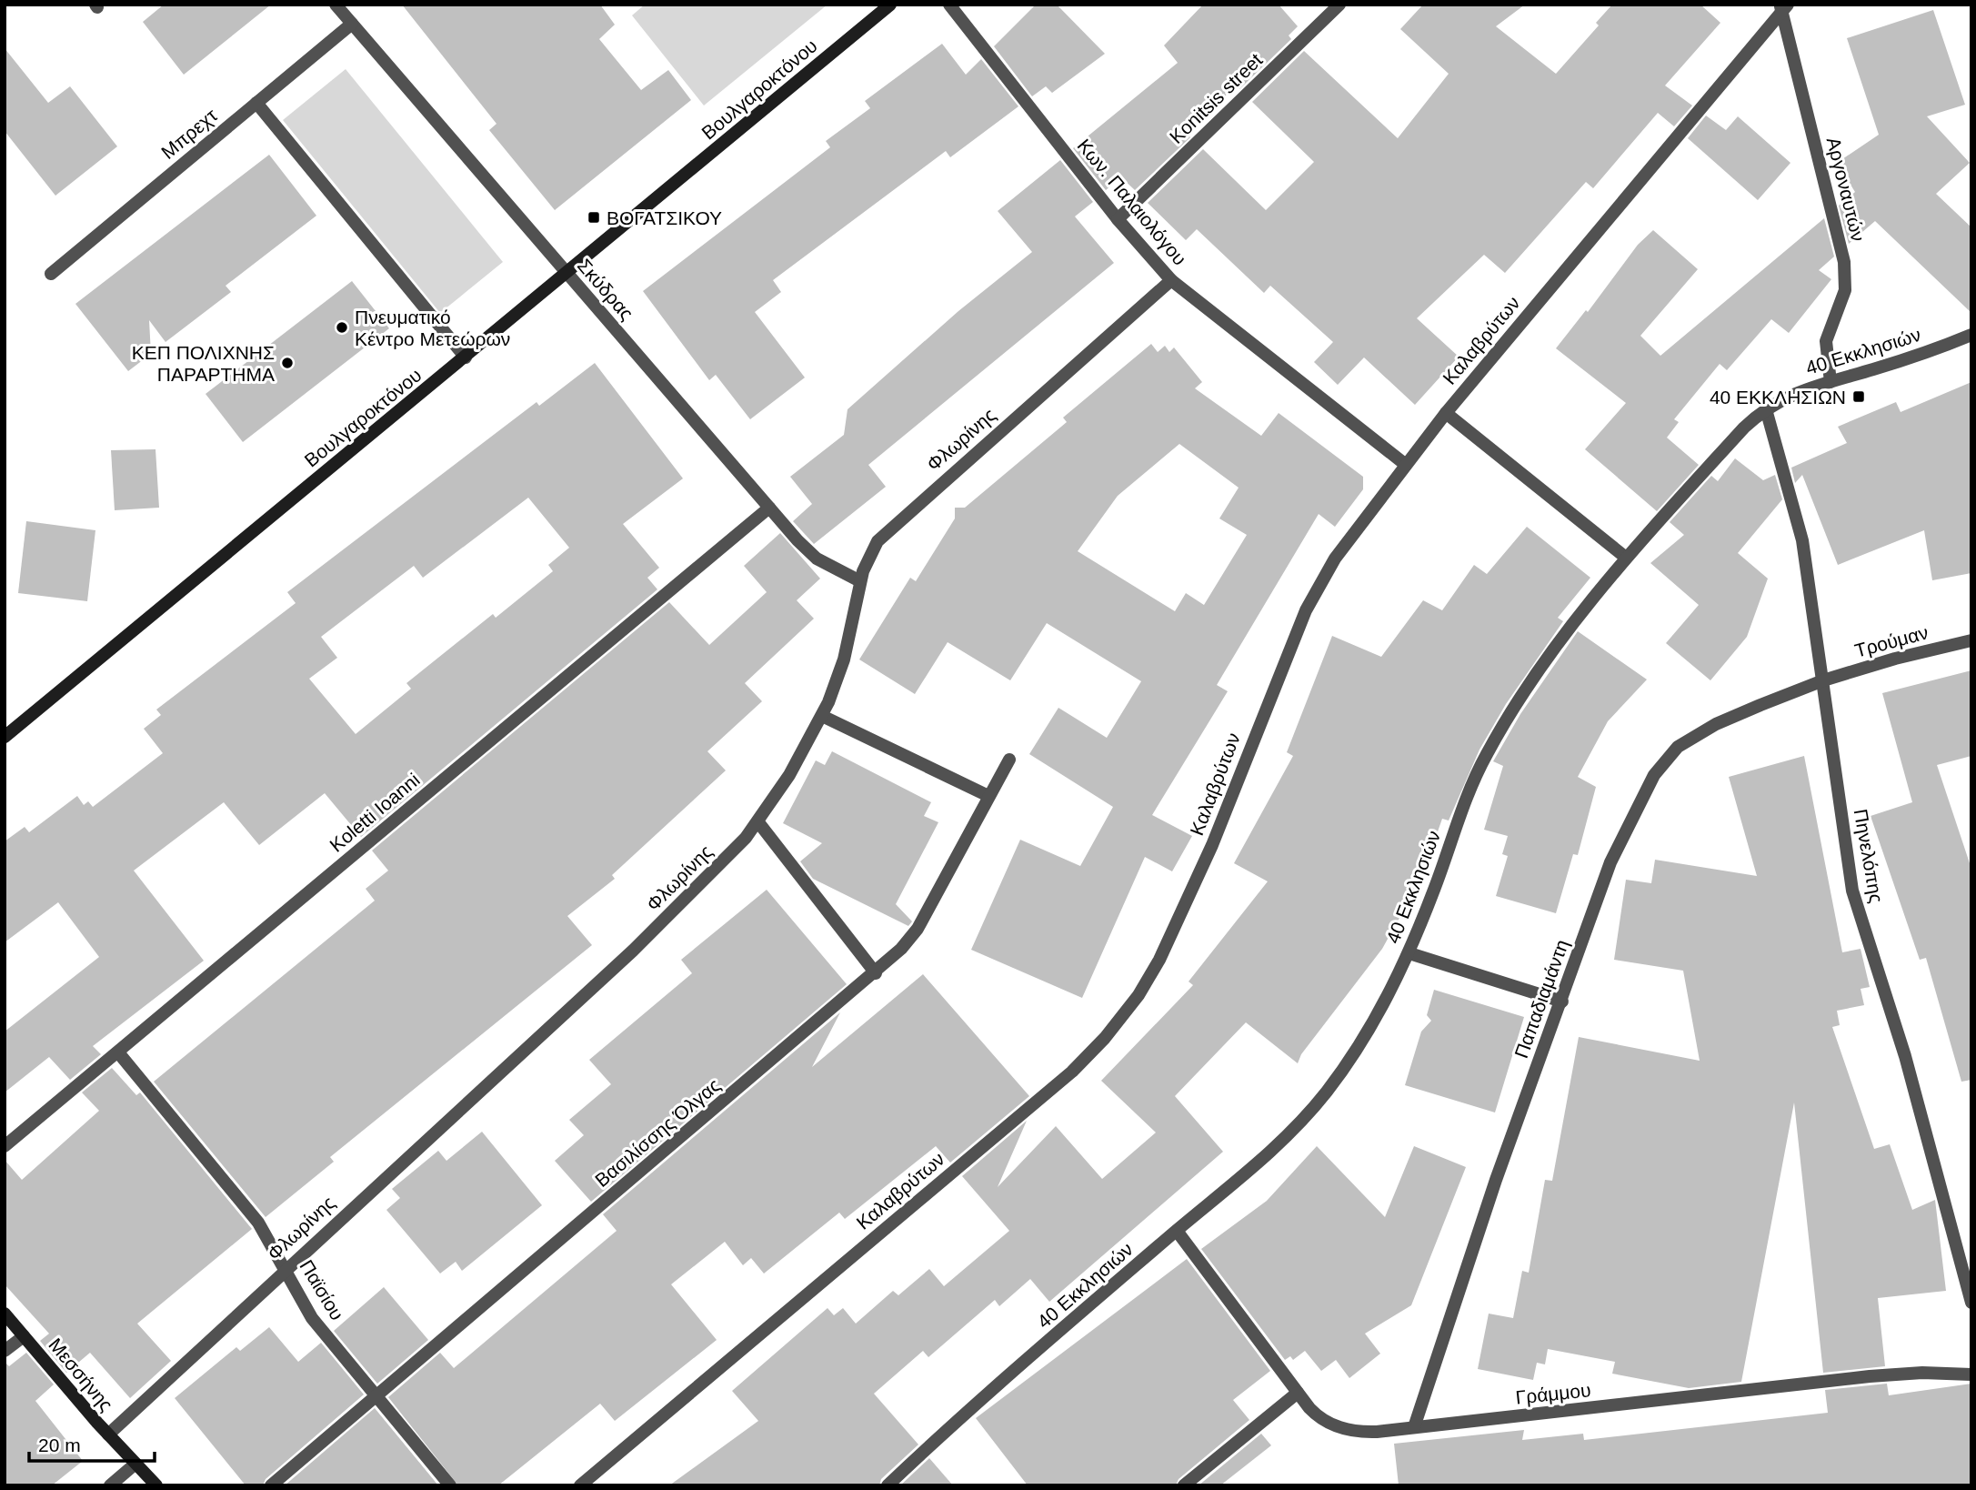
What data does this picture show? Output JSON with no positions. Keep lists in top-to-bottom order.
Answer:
{
  "streets": {
    "street": [
      "Βουλγαροκτόνου",
      "Konitsis street",
      "Μπρεχτ",
      "Αργοναυτών",
      "Κων. Παλαιολόγου",
      "Σκύδρας",
      "Καλαβρύτων",
      "40 Εκκλησιών",
      "Φλωρίνης",
      "Τρούμαν",
      "Koletti Ioanni",
      "Πηνελόπης",
      "Παπαδιαμάντη",
      "Βασιλίσσης Όλγας",
      "Παϊσίου",
      "Μεσσήνης",
      "Γράμμου"
    ]
  },
  "crossings": [
    ["Βουλγαροκτόνου", "Σκύδρας"],
    ["Konitsis street", "Κων. Παλαιολόγου"],
    ["Μπρεχτ", "Σκύδρας"],
    ["Αργοναυτών", "Καλαβρύτων"],
    ["Αργοναυτών", "40 Εκκλησιών"],
    ["Κων. Παλαιολόγου", "Καλαβρύτων"],
    ["Κων. Παλαιολόγου", "Φλωρίνης"],
    ["Σκύδρας", "Φλωρίνης"],
    ["Σκύδρας", "Koletti Ioanni"],
    ["40 Εκκλησιών", "Πηνελόπης"],
    ["40 Εκκλησιών", "Γράμμου"],
    ["Φλωρίνης", "Παϊσίου"],
    ["Φλωρίνης", "Μεσσήνης"],
    ["Τρούμαν", "Πηνελόπης"],
    ["Τρούμαν", "Παπαδιαμάντη"],
    ["Koletti Ioanni", "Παϊσίου"],
    ["Πηνελόπης", "Παπαδιαμάντη"],
    ["Παπαδιαμάντη", "Γράμμου"],
    ["Βασιλίσσης Όλγας", "Παϊσίου"]
  ],
  "places": {
    "transit": ["ΒΟΓΑΤΣΙΚΟΥ", "40 ΕΚΚΛΗΣΙΩΝ"],
    "other": ["Πνευματικό Κέντρο Μετεώρων", "ΚΕΠ ΠΟΛΙΧΝΗΣ ΠΑΡΑΡΤΗΜΑ"]
  },
  "scale_bar": "20 m"
}
